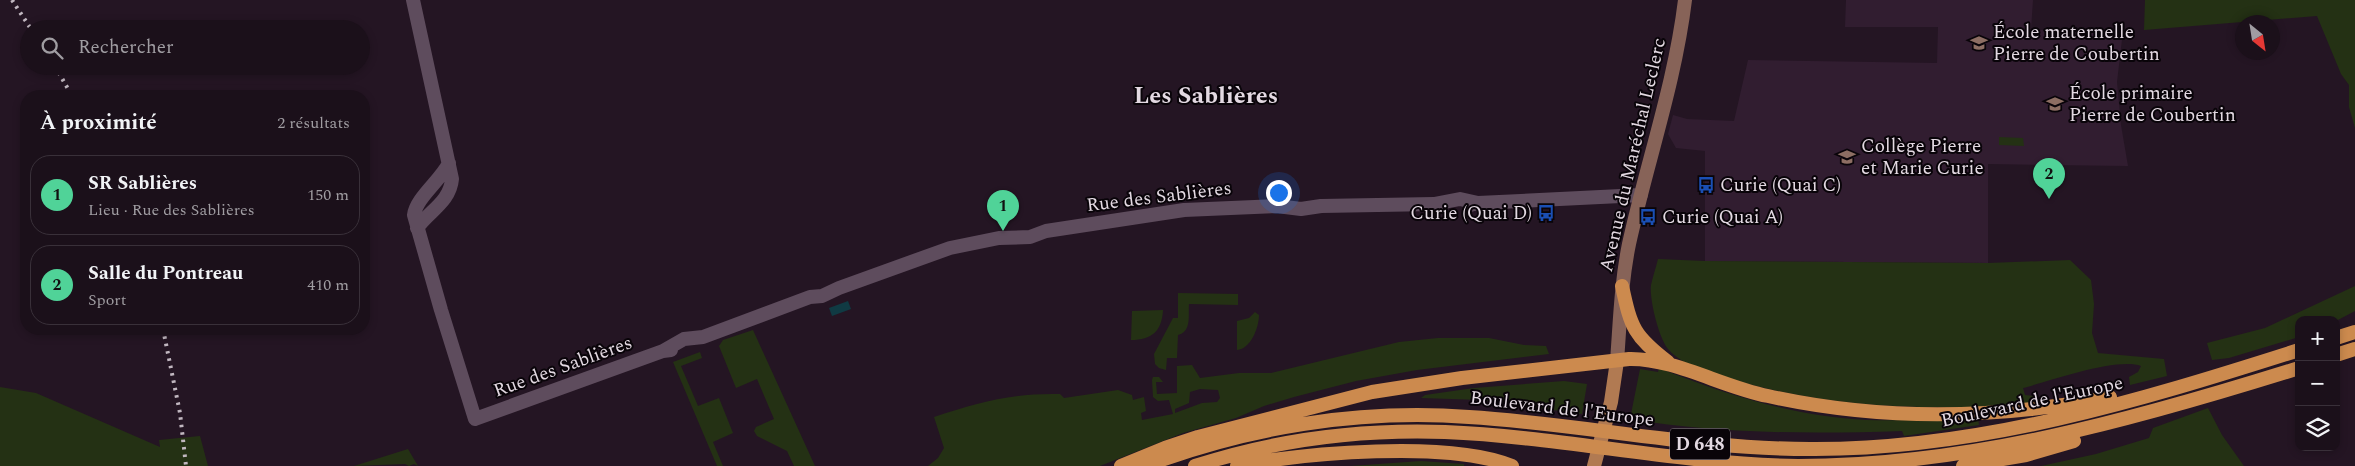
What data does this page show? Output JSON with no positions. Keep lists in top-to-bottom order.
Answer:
{
  "streets": {
    "highway": ["Boulevard de l'Europe", "D 648"],
    "main road": ["Avenue du Maréchal Leclerc"],
    "street": ["Rue des Sablières"]
  },
  "crossings": [
    ["Avenue du Maréchal Leclerc", "Rue des Sablières"]
  ],
  "districts": ["Les Sablières"],
  "places": {
    "school or university": ["École maternelle Pierre de Coubertin", "École primaire Pierre de Coubertin", "Collège Pierre et Marie Curie"],
    "bus stop": ["Curie (Quai C)", "Curie (Quai D)", "Curie (Quai A)"]
  },
  "north": "bottom right",
  "page": {
    "search": "Rechercher",
    "heading": ["À proximité", "2 résultats"],
    "list": [
      {
        "mark": "1",
        "name": "SR Sablières",
        "note": "Lieu · Rue des Sablières",
        "value": "150 m"
      },
      {
        "mark": "2",
        "name": "Salle du Pontreau",
        "note": "Sport",
        "value": "410 m"
      }
    ],
    "pins": ["2", "1"],
    "map_buttons": ["+", "−"]
  }
}
